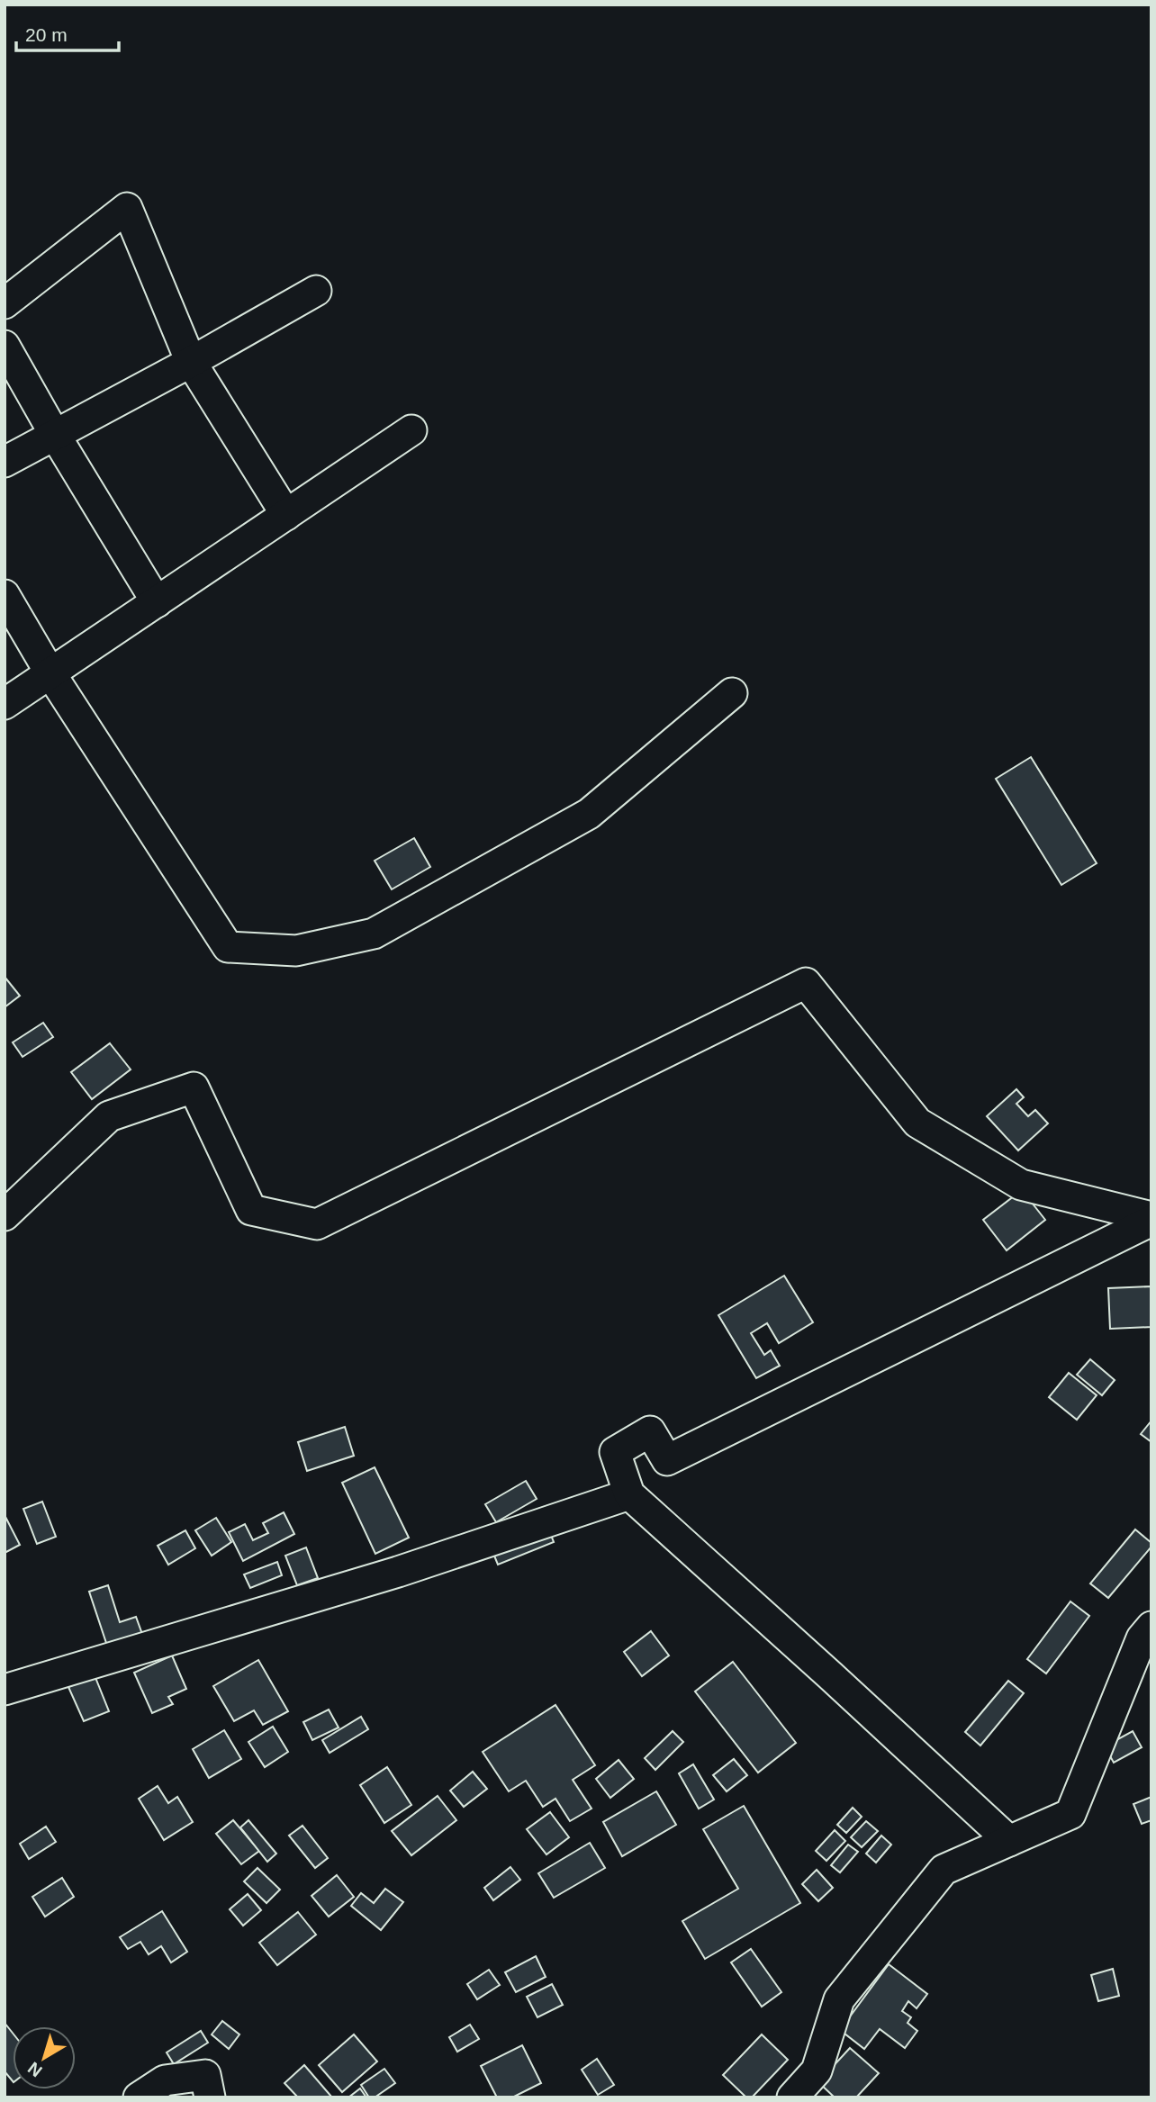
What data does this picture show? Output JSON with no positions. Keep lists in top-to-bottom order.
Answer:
{
  "scale_bar": "20 m",
  "north": "bottom left"
}
